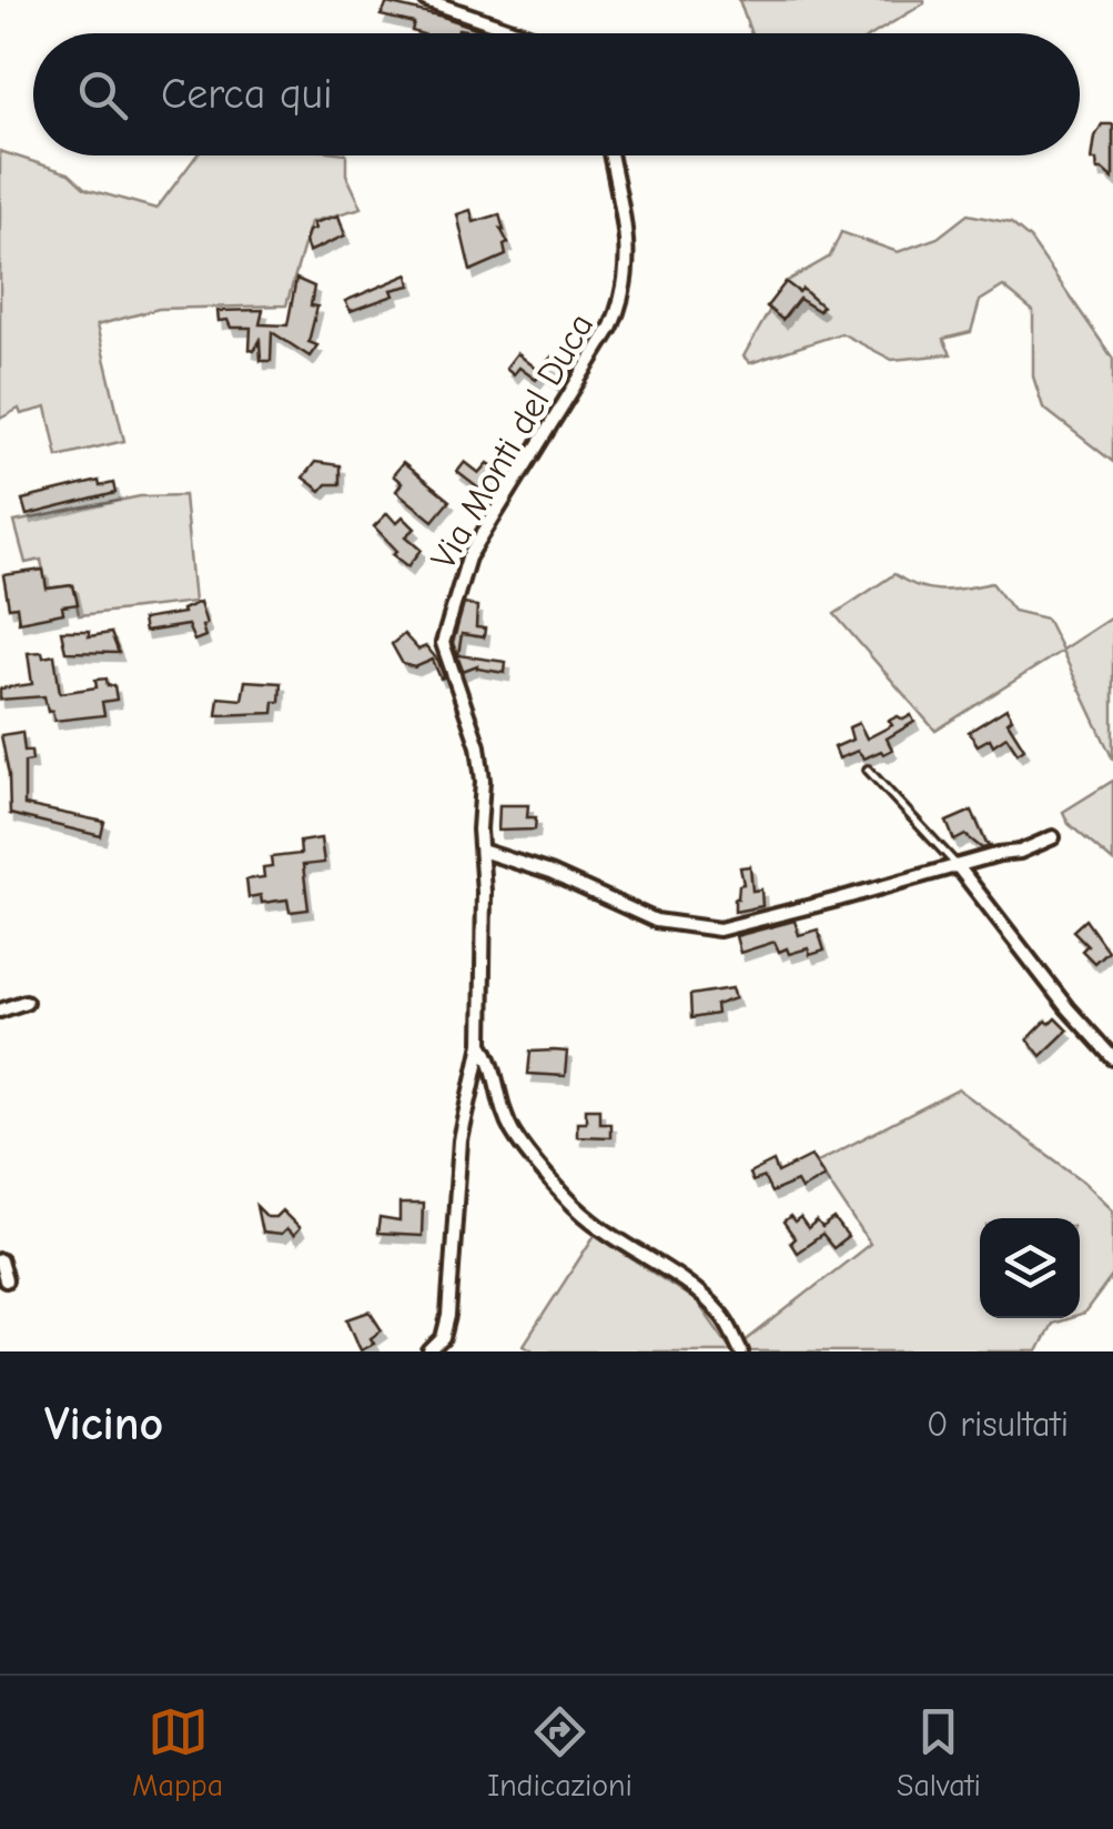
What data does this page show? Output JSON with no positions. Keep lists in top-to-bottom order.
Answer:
{
  "streets": {
    "street": ["Via Monti del Duca"]
  },
  "page": {
    "search": "Cerca qui",
    "heading": ["Vicino", "0 risultati"],
    "nav": ["Mappa", "Indicazioni", "Salvati"]
  }
}
